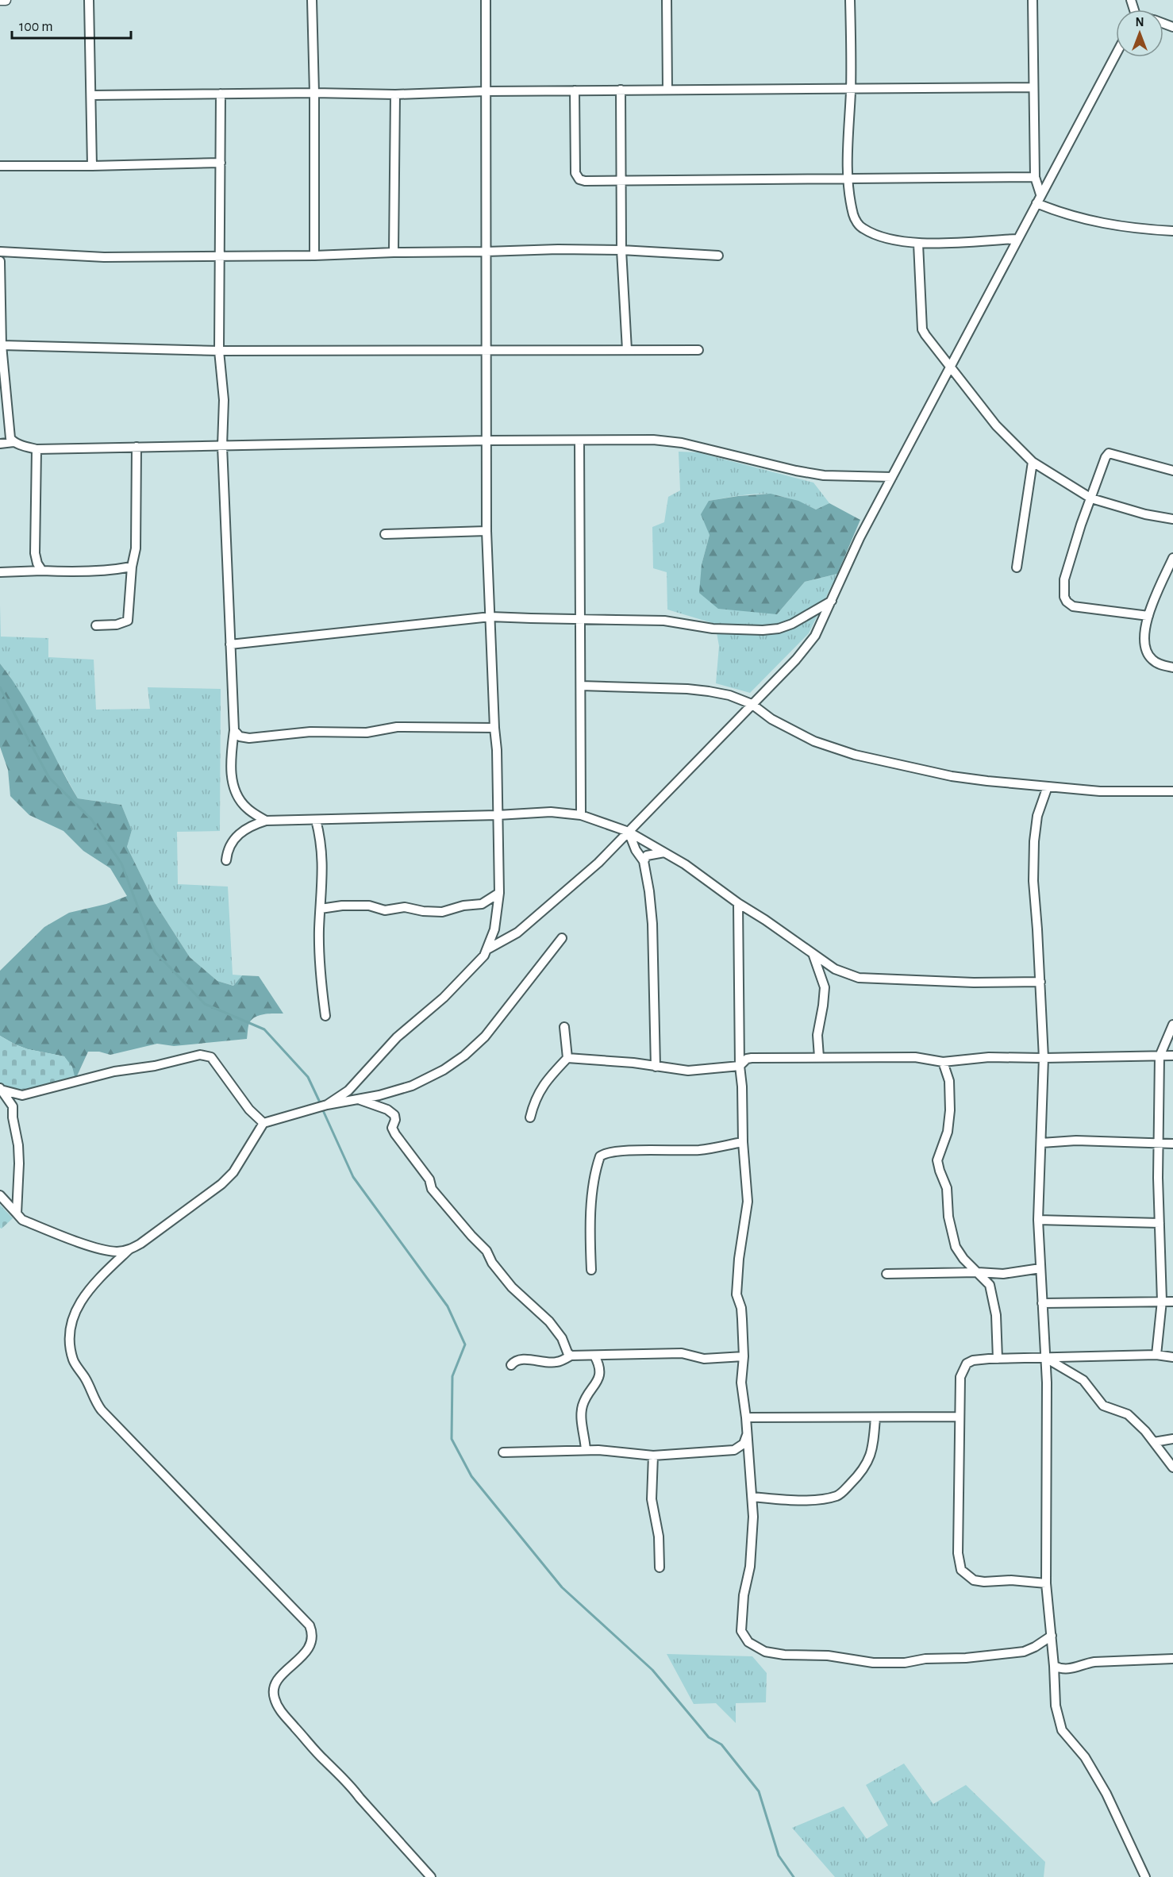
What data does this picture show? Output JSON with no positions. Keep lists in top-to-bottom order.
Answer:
{
  "scale_bar": "100 m",
  "north": "top"
}
